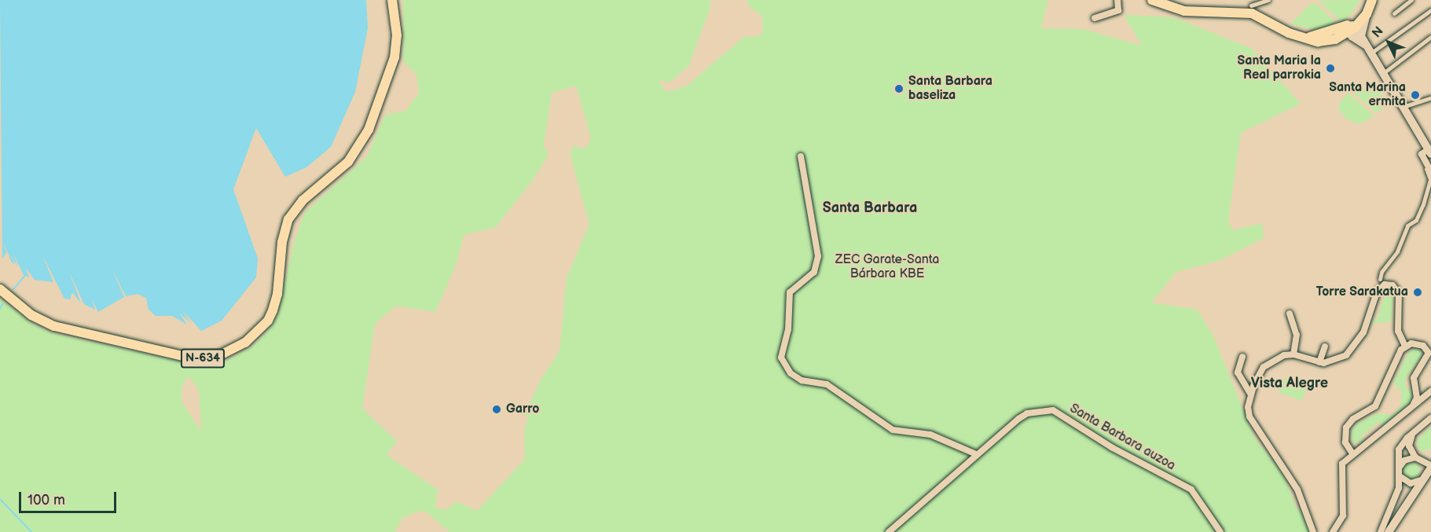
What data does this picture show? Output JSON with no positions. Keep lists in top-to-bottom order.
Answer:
{
  "streets": {
    "highway": ["N-634"],
    "street": ["Santa Barbara auzoa"]
  },
  "districts": ["Santa Barbara", "Vista Alegre"],
  "parks": ["ZEC Garate-Santa Bárbara KBE"],
  "places": [
    "Santa Maria la Real parrokia",
    "Santa Barbara baseliza",
    "Santa Marina ermita",
    "Torre Sarakatua",
    "Garro"
  ],
  "scale_bar": "100 m",
  "north": "top left"
}
